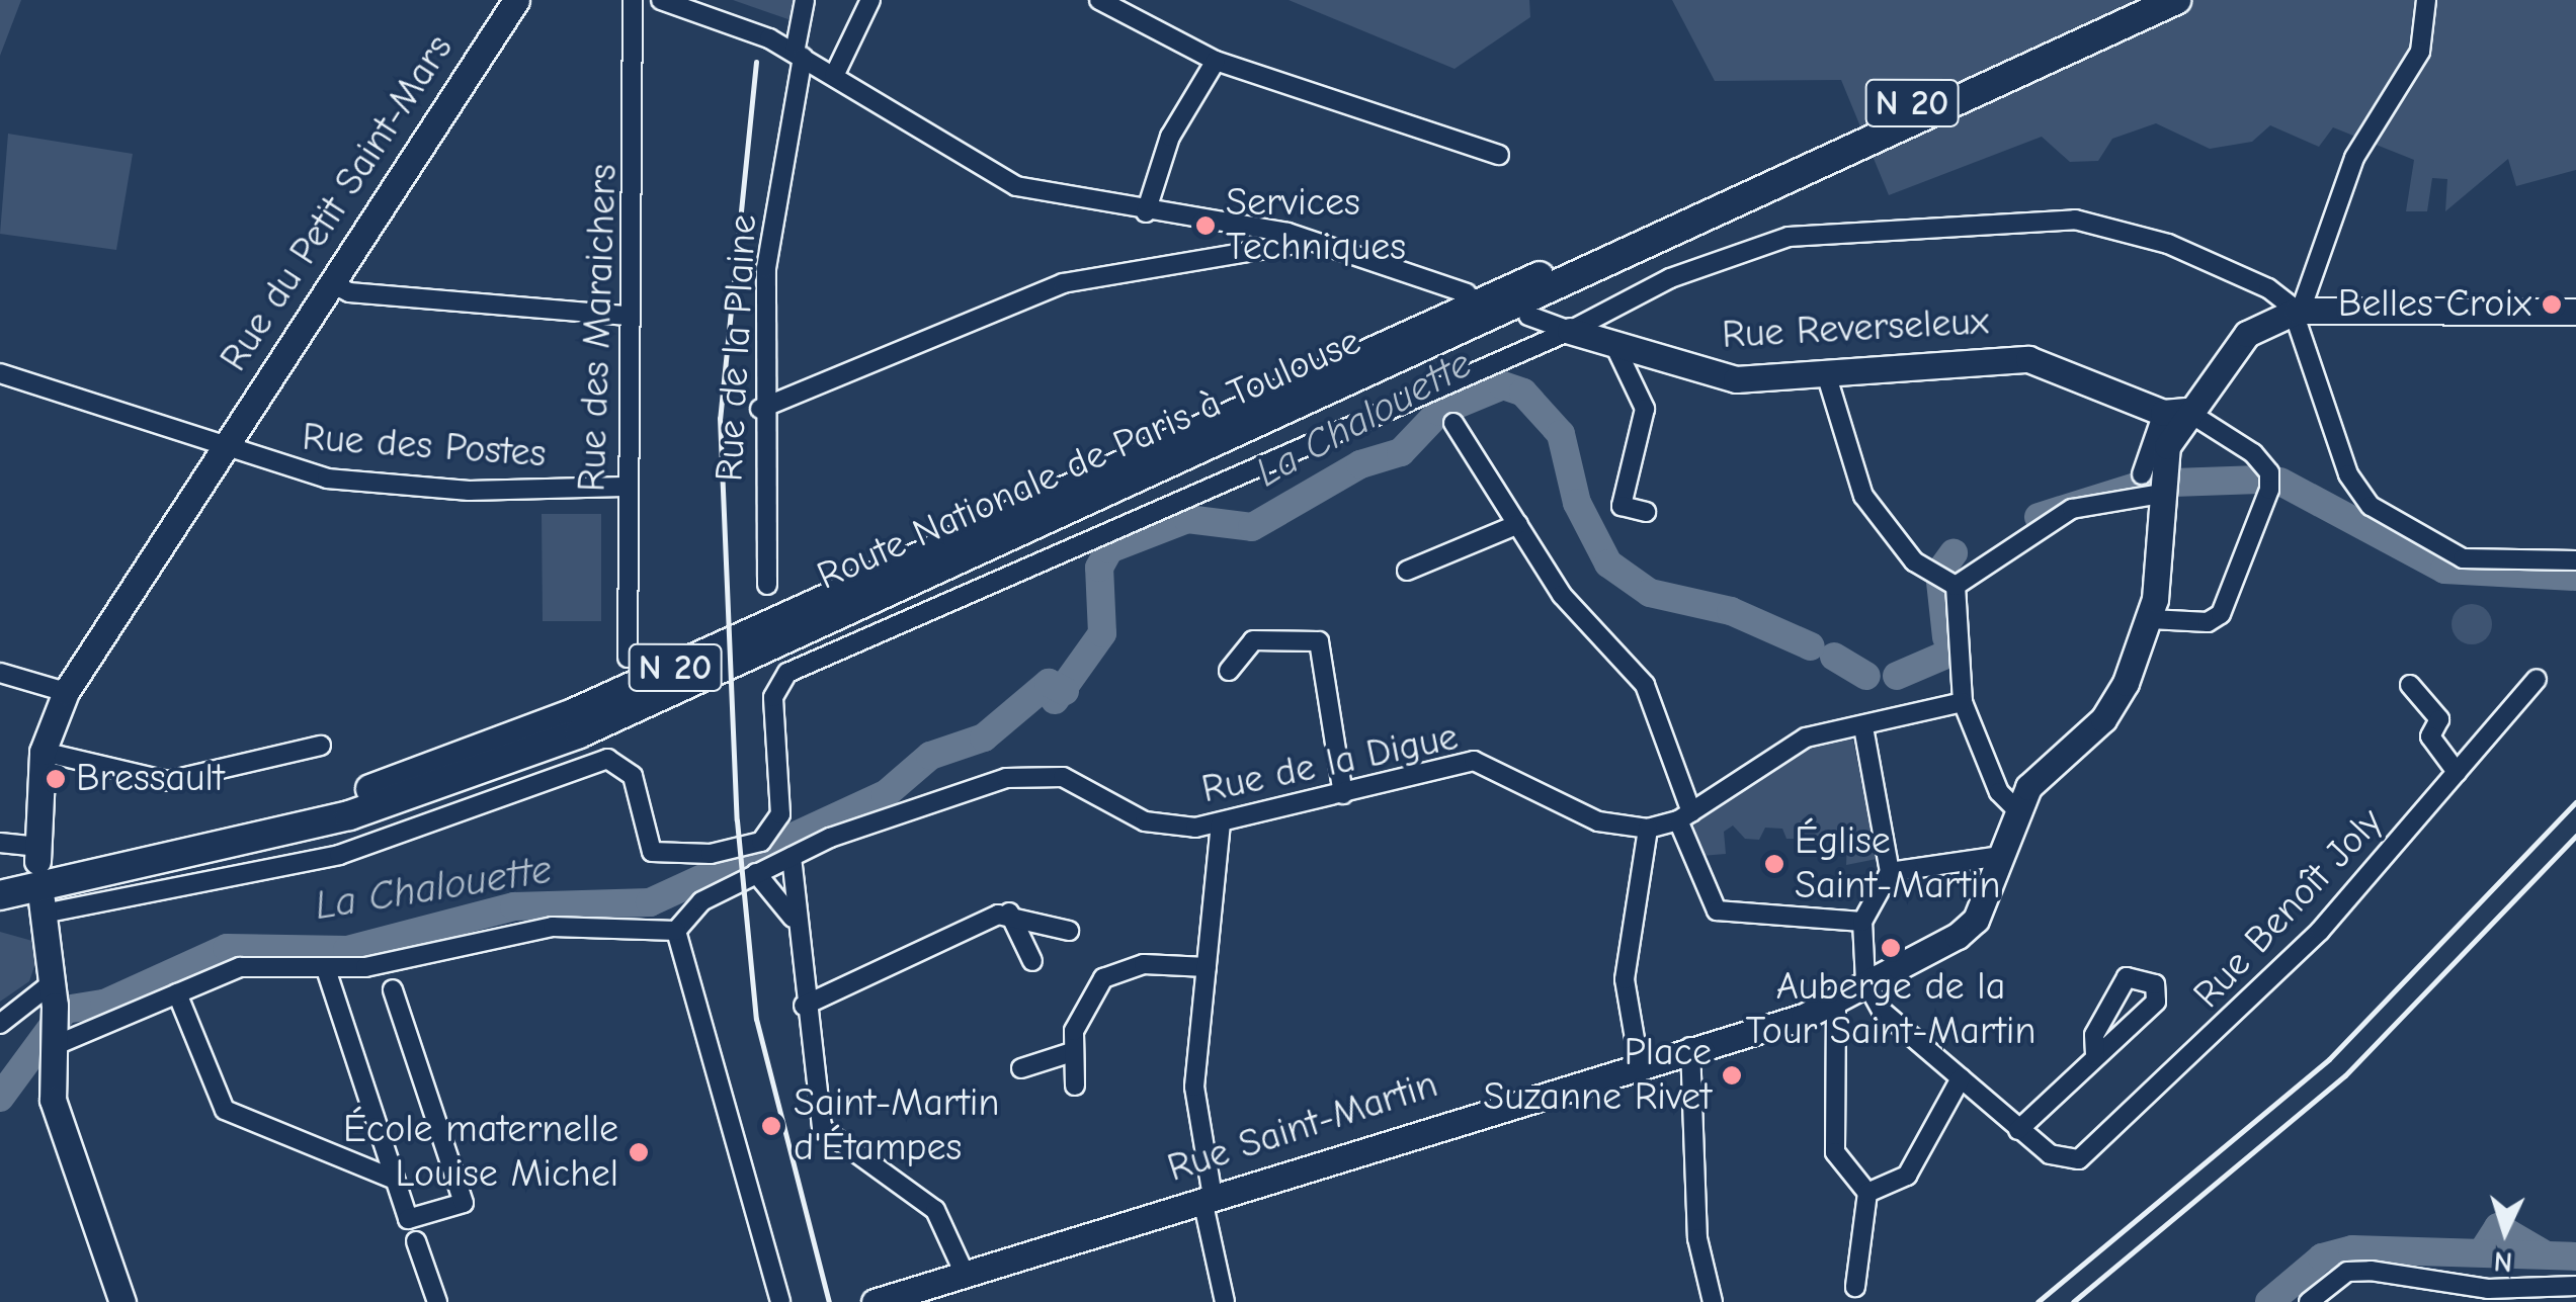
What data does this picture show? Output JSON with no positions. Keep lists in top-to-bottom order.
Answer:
{
  "streets": {
    "main road": [
      "N 20",
      "Rue du Petit Saint-Mars",
      "Rue Reverseleux",
      "Route Nationale de Paris à Toulouse",
      "Rue Saint-Martin"
    ],
    "street": [
      "Rue des Maraichers",
      "Rue de la Plaine",
      "Rue des Postes",
      "Rue de la Digue",
      "Rue Benoît Joly"
    ]
  },
  "crossings": [
    ["Rue du Petit Saint-Mars", "Rue des Postes"],
    ["Rue des Maraichers", "Rue des Postes"],
    ["Rue Reverseleux", "Rue Saint-Martin"]
  ],
  "water": ["La Chalouette"],
  "places": [
    "Services Techniques",
    "Belles Croix",
    "Bressault",
    "Église Saint-Martin",
    "Auberge de la Tour Saint-Martin",
    "Place Suzanne Rivet",
    "Saint-Martin d'Étampes",
    "École maternelle Louise Michel"
  ],
  "north": "bottom"
}
